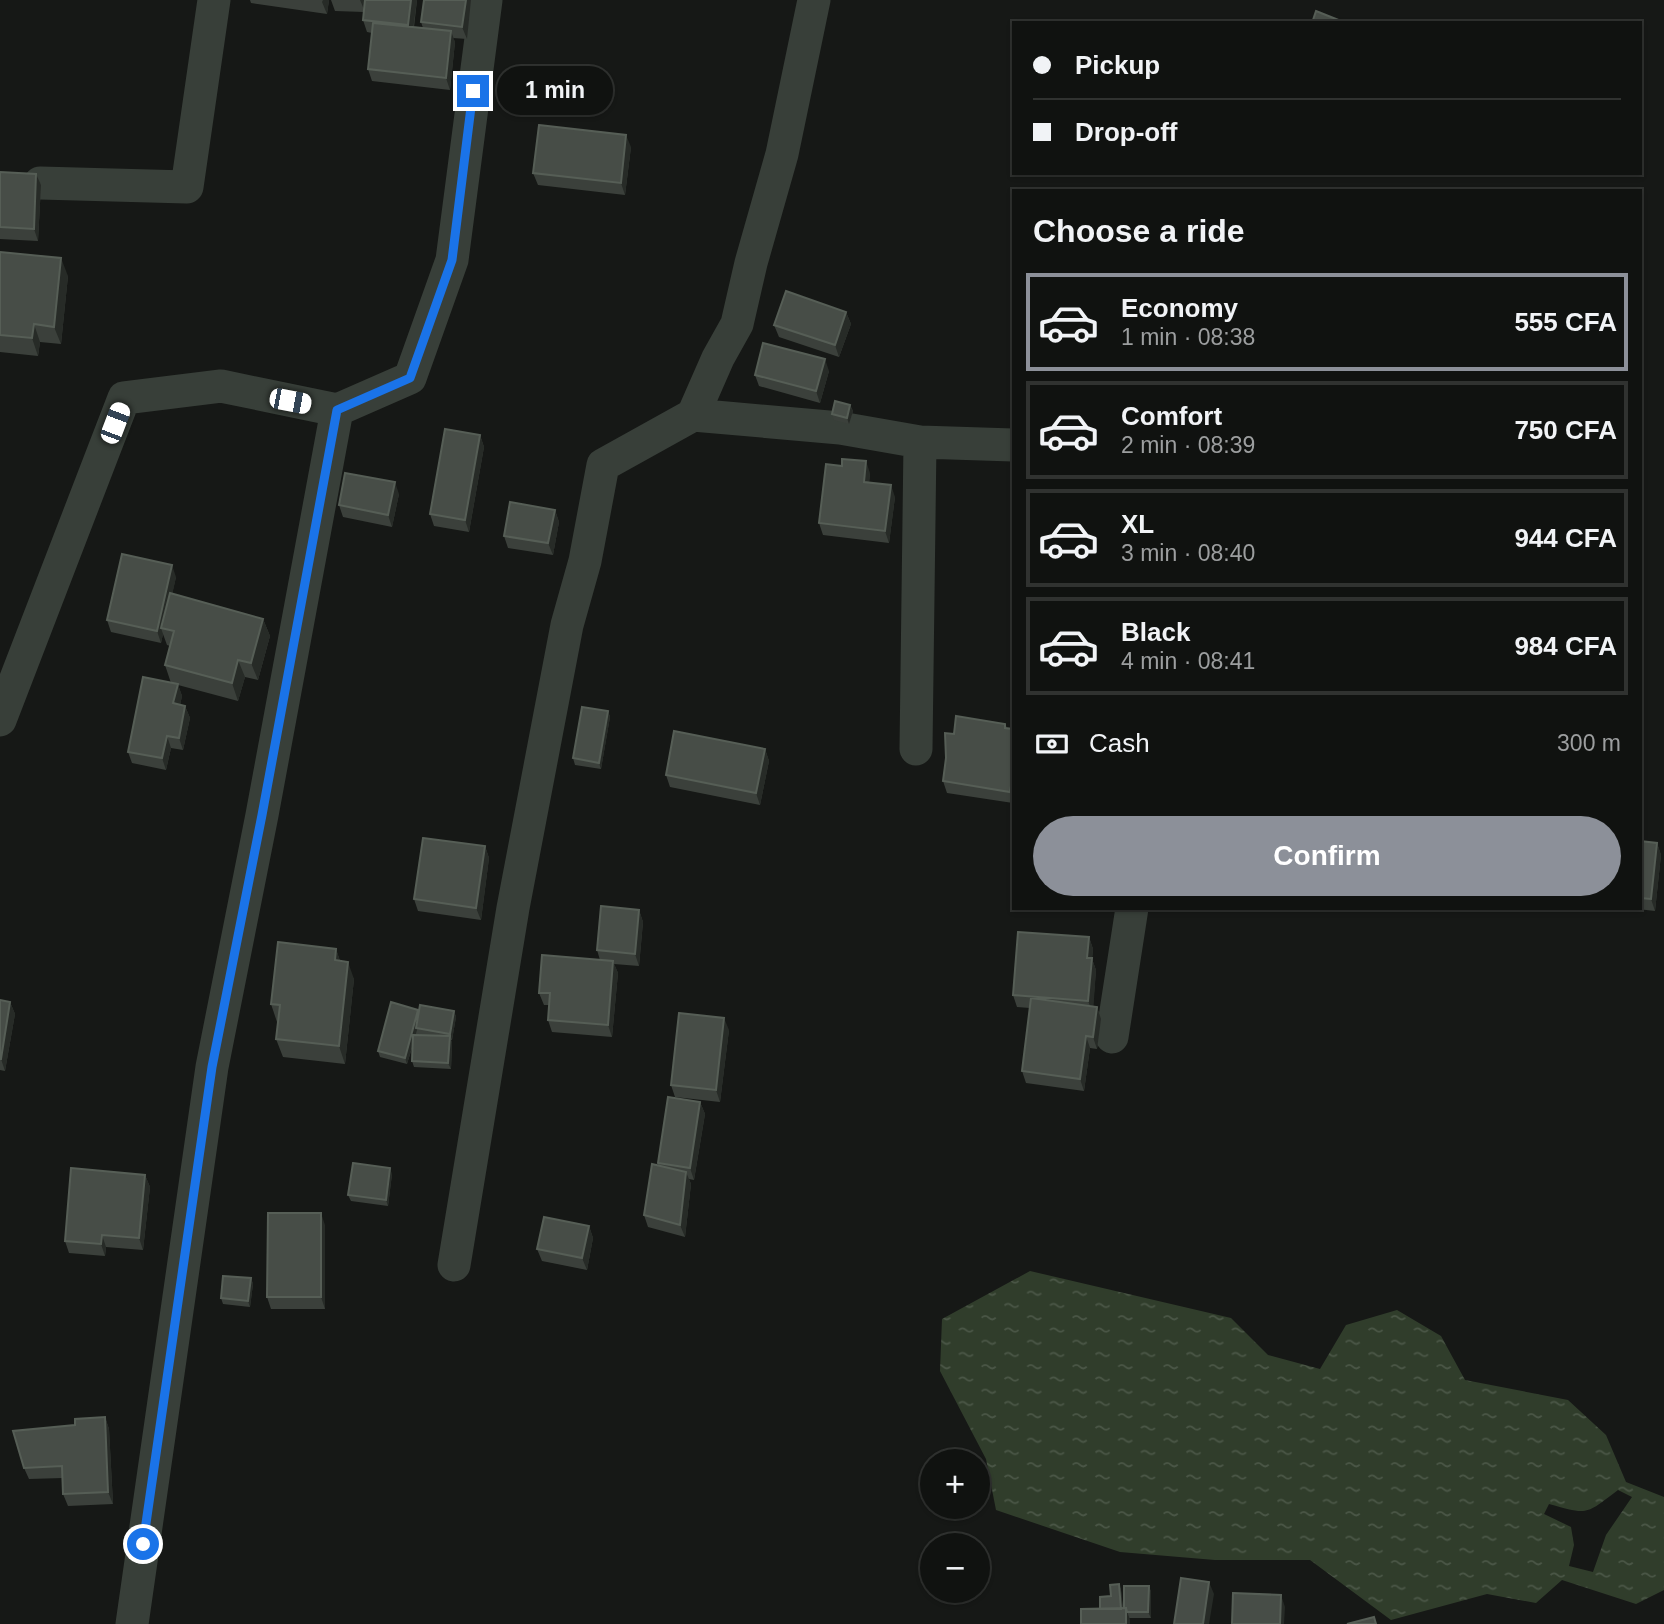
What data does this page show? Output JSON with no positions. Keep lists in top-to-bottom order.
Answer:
{
  "page": {
    "banner": ["Pickup", "Drop-off"],
    "bubble": "1 min",
    "heading": "Choose a ride",
    "list": [
      {
        "name": "Economy",
        "note": "1 min · 08:38",
        "value": "555 CFA"
      },
      {
        "name": "Comfort",
        "note": "2 min · 08:39",
        "value": "750 CFA"
      },
      {
        "name": "XL",
        "note": "3 min · 08:40",
        "value": "944 CFA"
      },
      {
        "name": "Black",
        "note": "4 min · 08:41",
        "value": "984 CFA"
      }
    ],
    "pay": ["Cash", "300 m"],
    "buttons": "Confirm",
    "map_buttons": ["+", "−"]
  }
}
